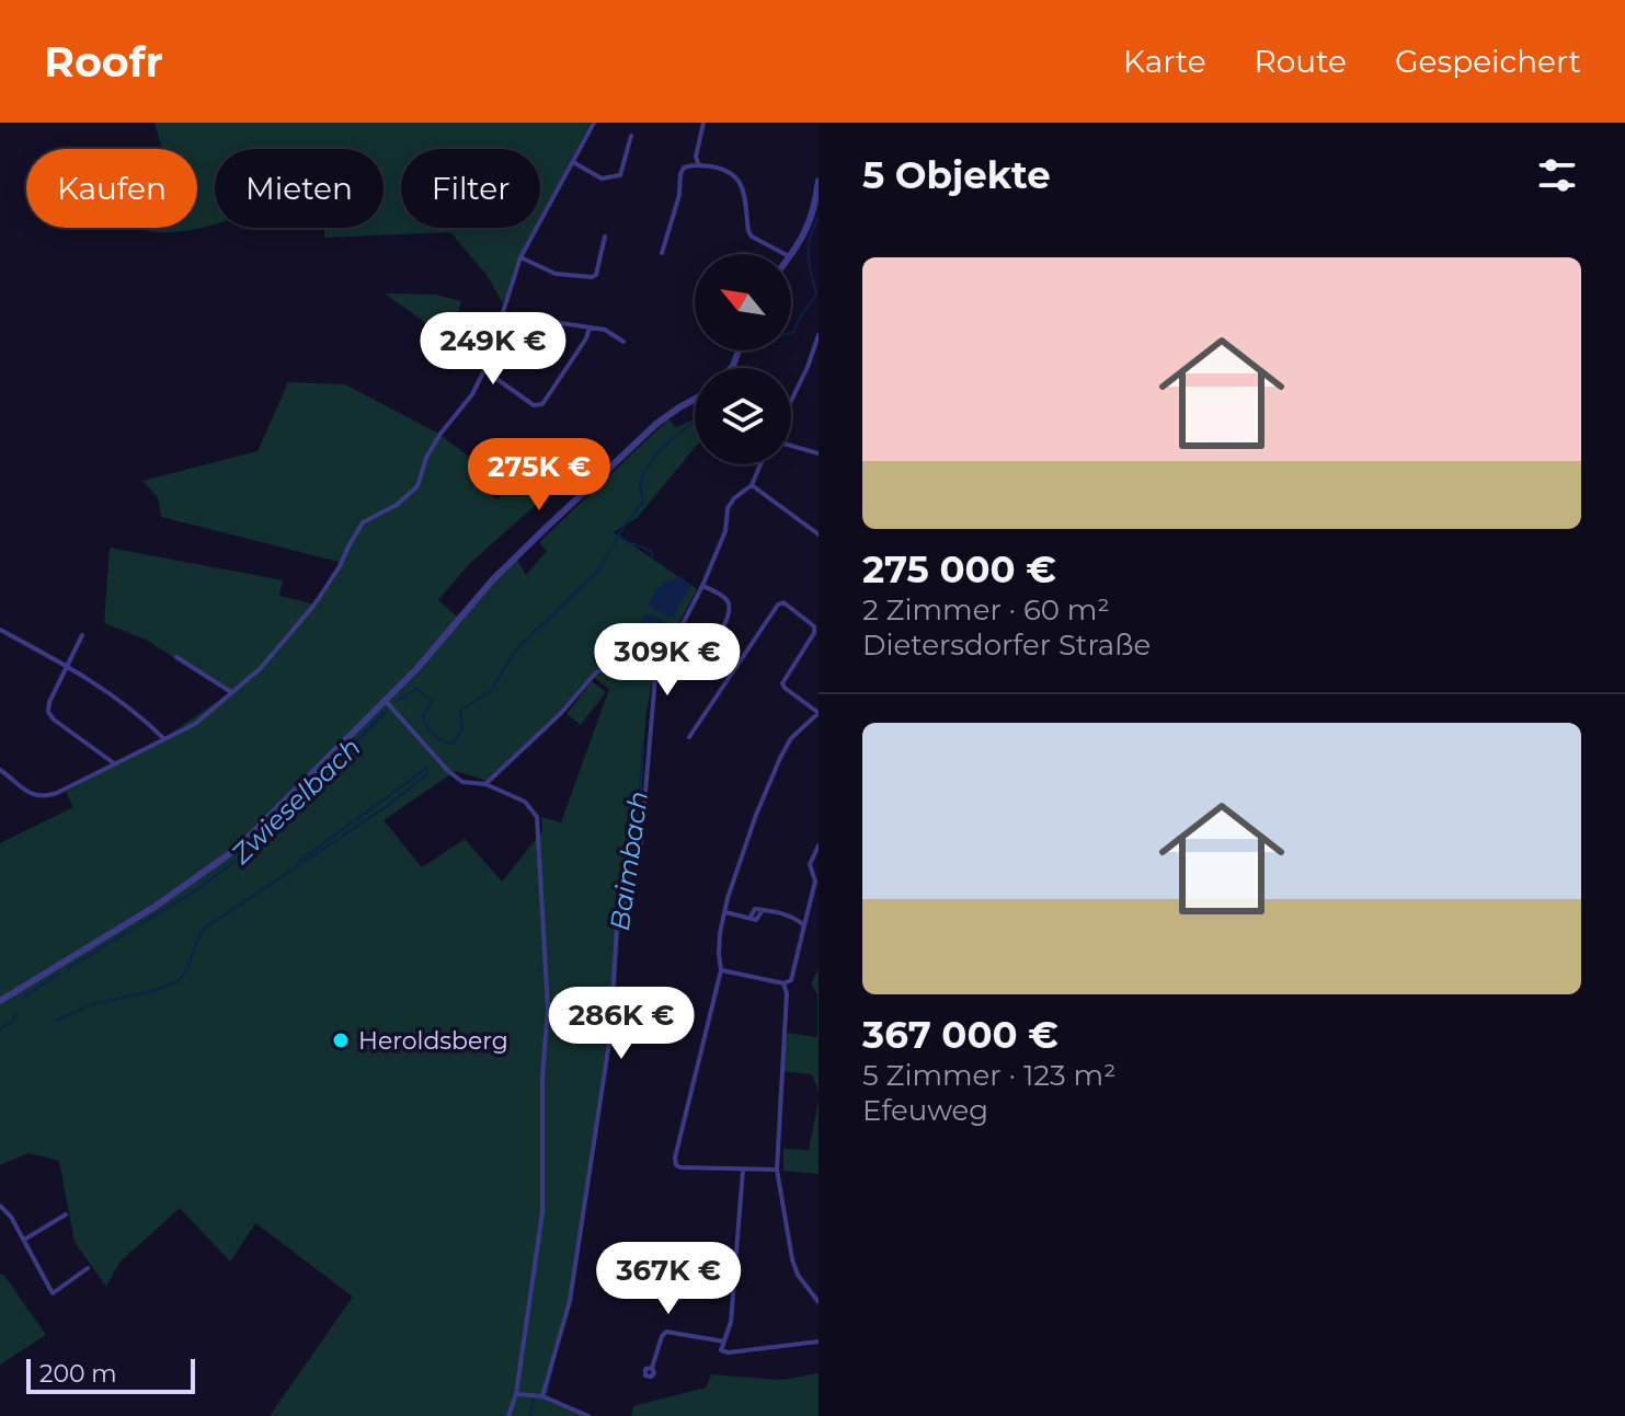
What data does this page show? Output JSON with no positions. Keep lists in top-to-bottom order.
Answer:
{
  "water": ["Zwieselbach", "Baimbach"],
  "places": ["Heroldsberg"],
  "scale_bar": "200 m",
  "north": "top left",
  "page": {
    "header": "Roofr",
    "nav": ["Karte", "Route", "Gespeichert"],
    "heading": "5 Objekte",
    "chip": ["Kaufen", "Mieten", "Filter"],
    "list": [
      {
        "name": "275 000 €",
        "note": "2 Zimmer · 60 m² · Dietersdorfer Straße"
      },
      {
        "name": "367 000 €",
        "note": "5 Zimmer · 123 m² · Efeuweg"
      }
    ],
    "price": [
      "249K €",
      "275K €",
      "309K €",
      "286K €",
      "367K €"
    ],
    "scale": "200 m"
  }
}
